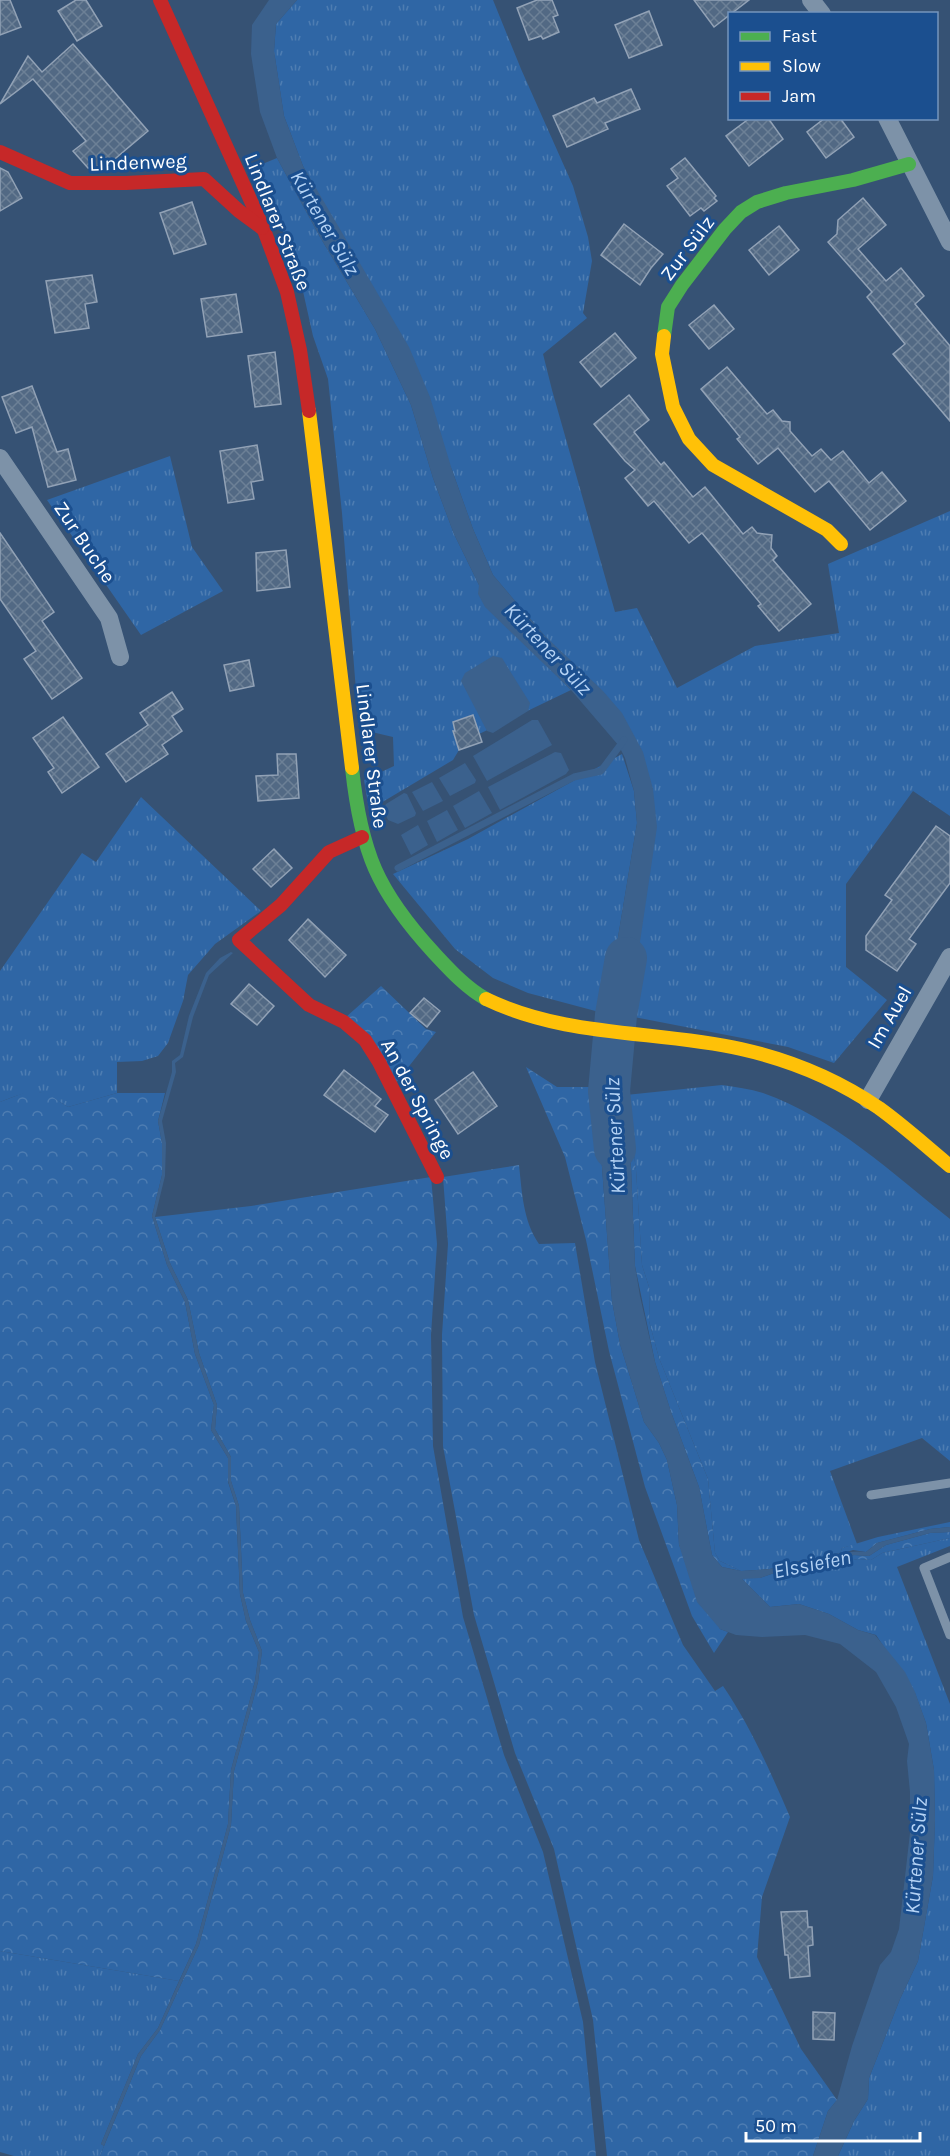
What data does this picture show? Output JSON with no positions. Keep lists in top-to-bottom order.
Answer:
{
  "streets": {
    "main road": [
      "Lindenweg",
      "Lindlarer Straße",
      "Zur Sülz",
      "An der Springe"
    ],
    "street": ["Zur Buche", "Im Auel"]
  },
  "crossings": [
    ["Lindenweg", "Lindlarer Straße"],
    ["Lindlarer Straße", "Im Auel"],
    ["Lindlarer Straße", "An der Springe"]
  ],
  "water": ["Kürtener Sülz", "Elssiefen"],
  "legend": ["Fast", "Slow", "Jam"],
  "scale_bar": "50 m"
}
